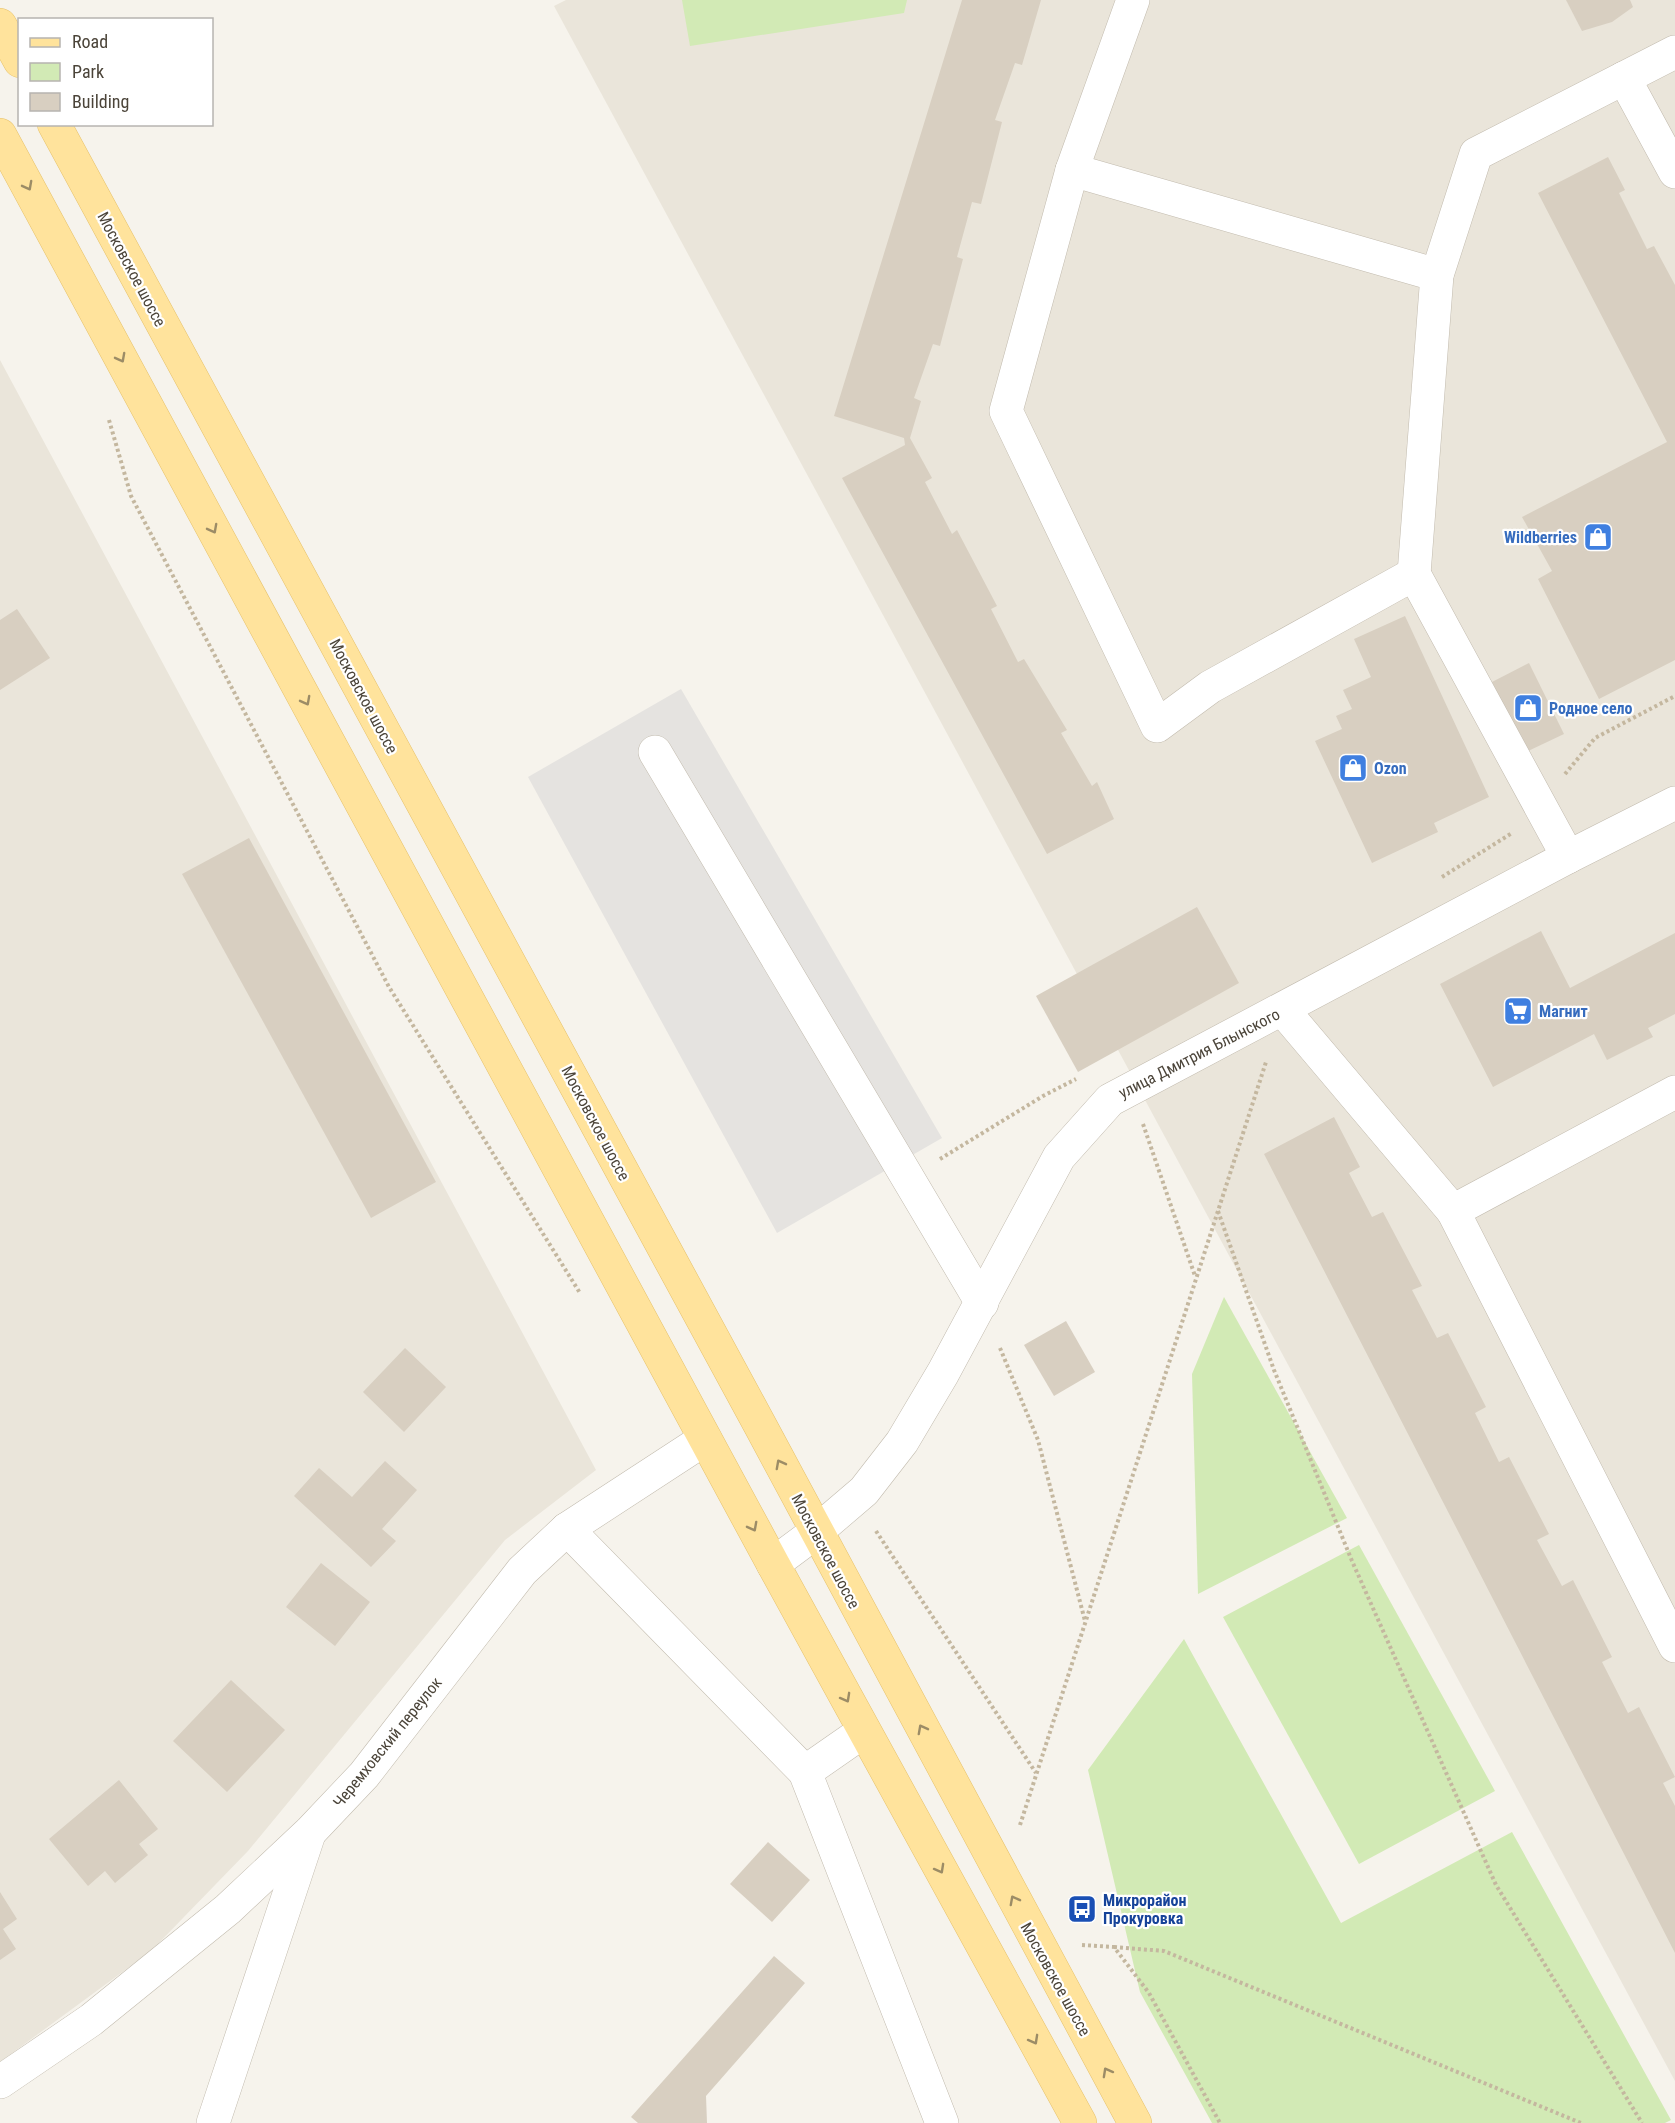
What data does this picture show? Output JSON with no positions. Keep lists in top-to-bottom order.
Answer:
{
  "streets": {
    "main road": ["Московское шоссе"],
    "street": ["улица Дмитрия Блынского", "Черемховский переулок"]
  },
  "crossings": [
    ["Московское шоссе", "улица Дмитрия Блынского"]
  ],
  "places": {
    "shop": ["Wildberries", "Родное село", "Ozon"],
    "supermarket": ["Магнит"],
    "bus stop": ["Микрорайон Прокуровка"]
  },
  "legend": ["Road", "Park", "Building"]
}
